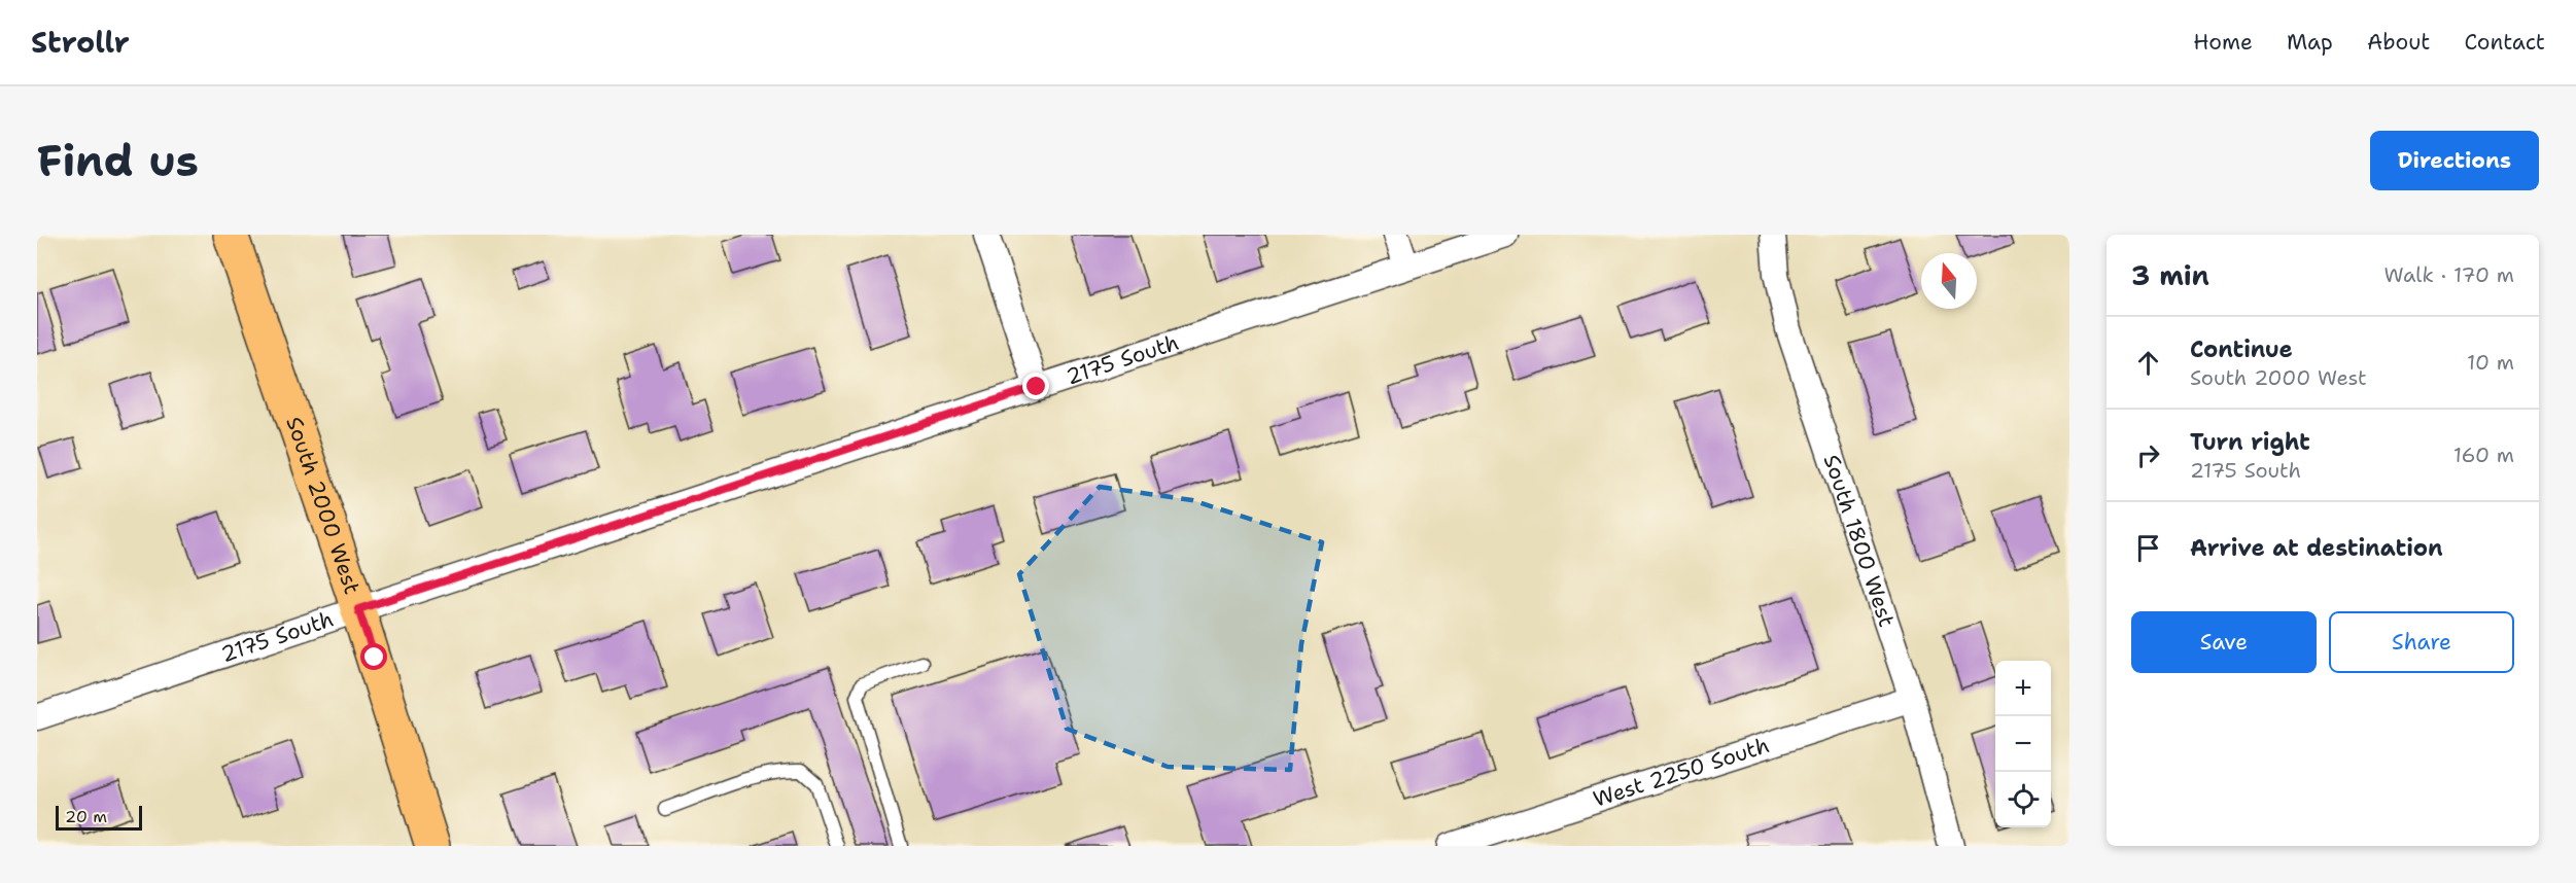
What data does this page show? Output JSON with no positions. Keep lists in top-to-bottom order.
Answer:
{
  "streets": {
    "main road": ["South 2000 West"],
    "street": ["2175 South", "South 1800 West", "West 2250 South"]
  },
  "crossings": [
    ["2175 South", "South 2000 West"],
    ["South 1800 West", "West 2250 South"]
  ],
  "scale_bar": "20 m",
  "north": "top",
  "page": {
    "header": "Strollr",
    "nav": [
      "Home",
      "Map",
      "About",
      "Contact"
    ],
    "buttons": [
      "Directions",
      ["Save", "Share"]
    ],
    "title": "Find us",
    "heading": ["3 min", "Walk · 170 m"],
    "list": [
      ["Continue", "South 2000 West", "10 m"],
      ["Turn right", "2175 South", "160 m"],
      "Arrive at destination"
    ],
    "map_buttons": ["+", "−"],
    "scale": "20 m"
  }
}
